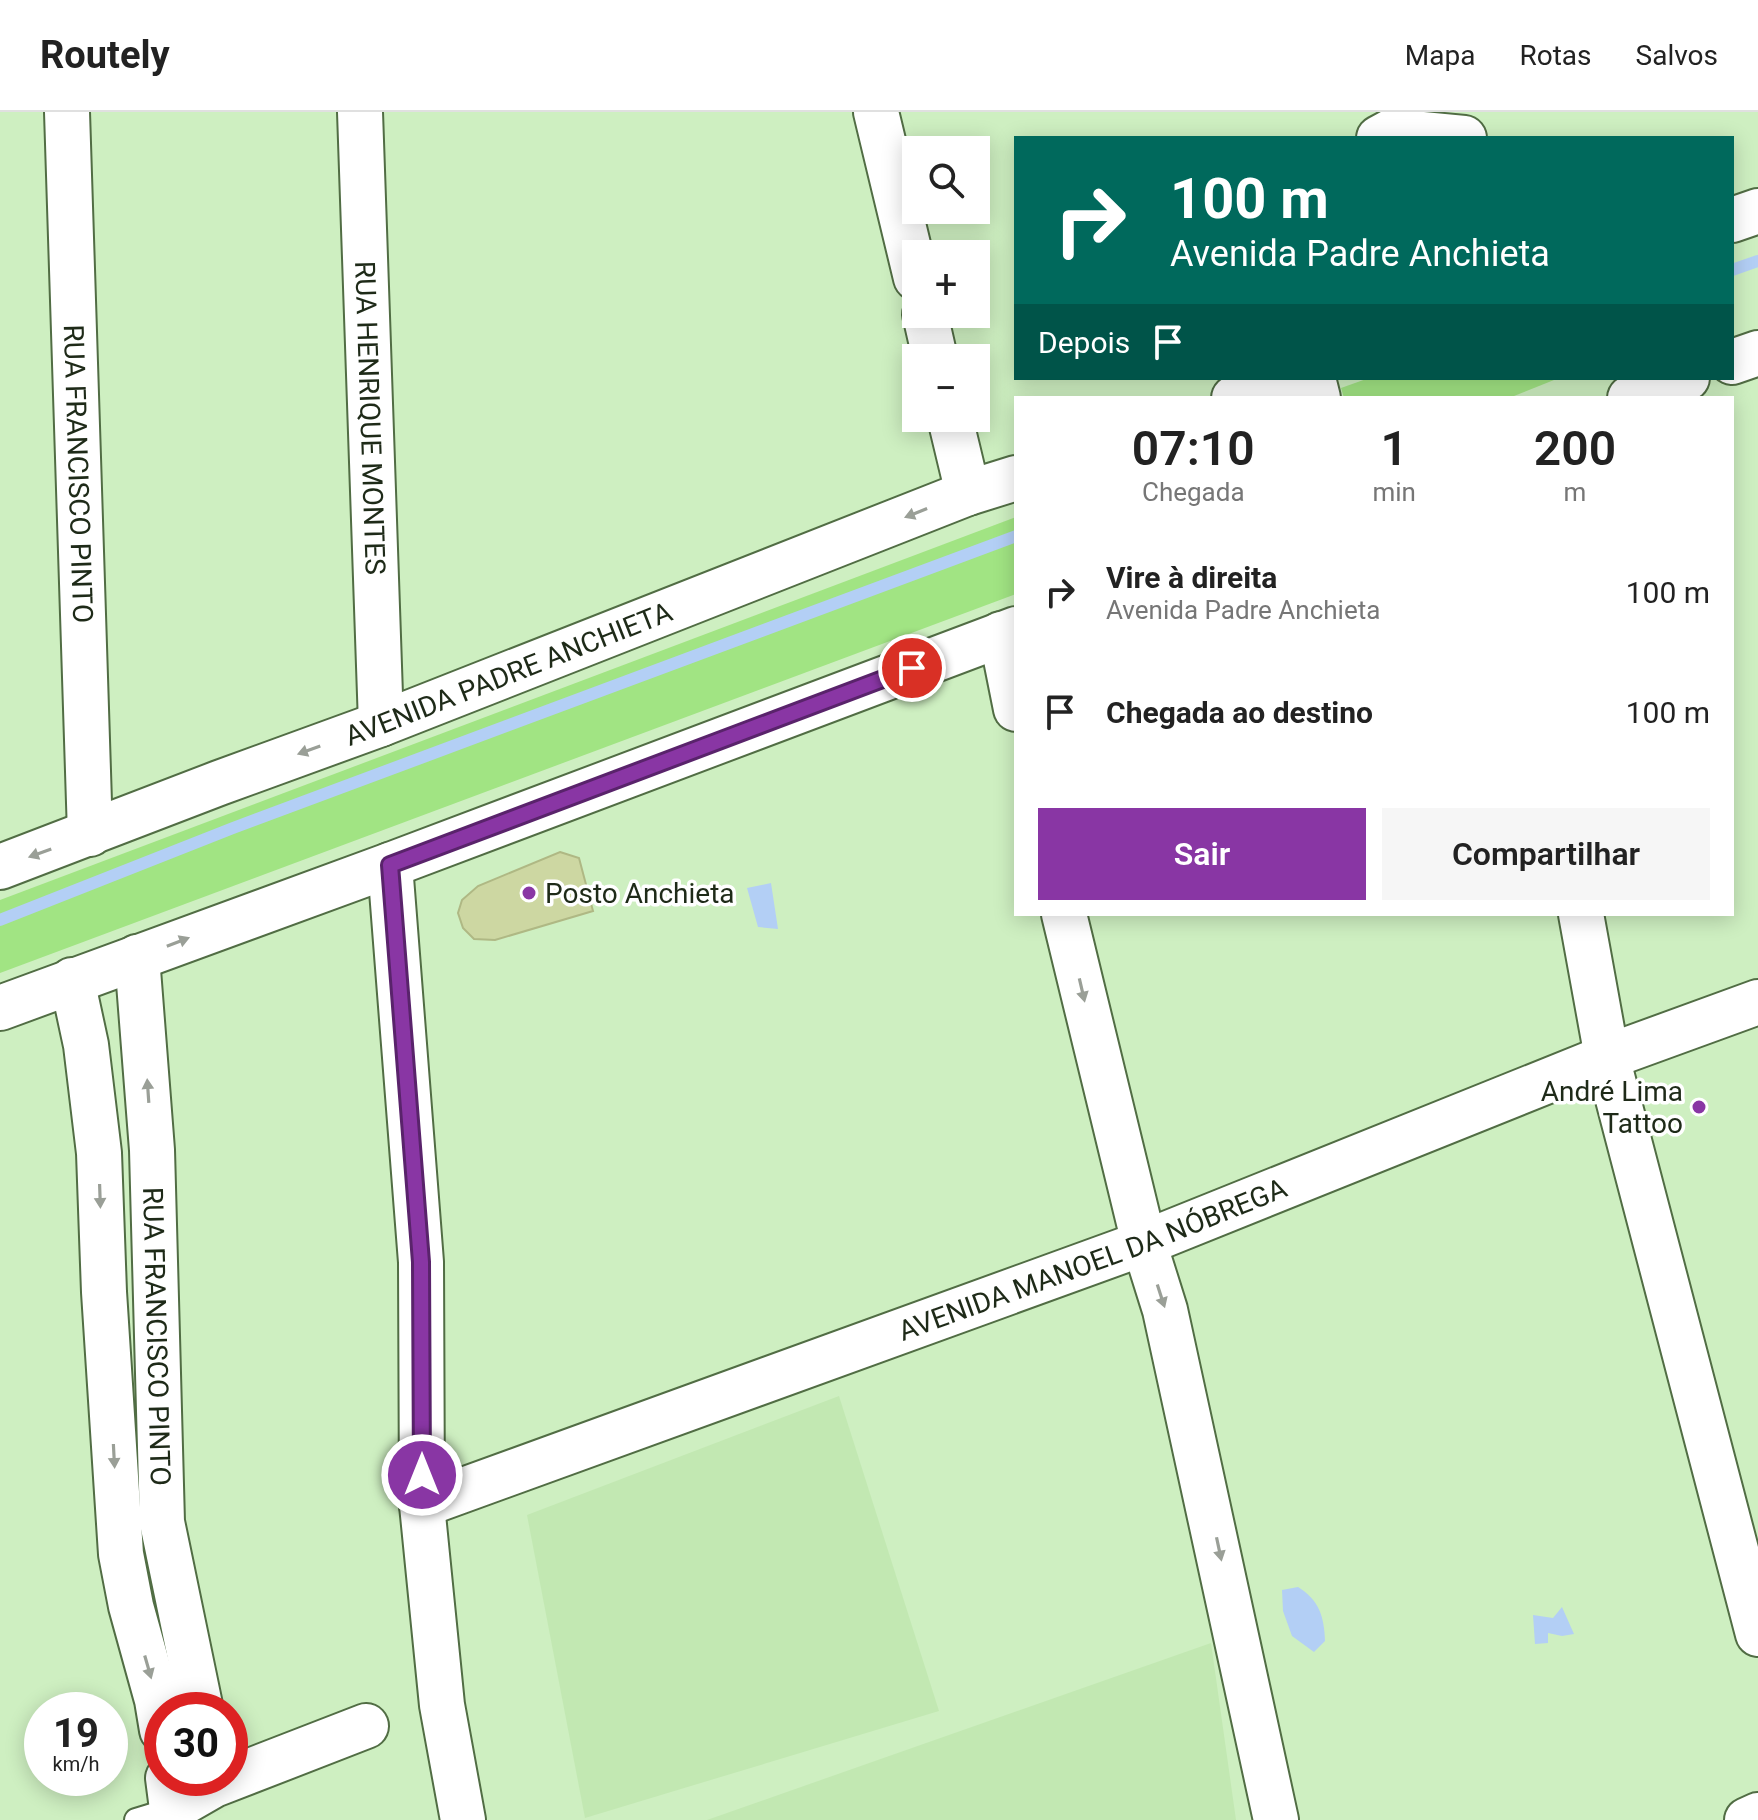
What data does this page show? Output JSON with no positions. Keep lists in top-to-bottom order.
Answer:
{
  "streets": {
    "street": [
      "RUA HENRIQUE MONTES",
      "RUA FRANCISCO PINTO",
      "AVENIDA PADRE ANCHIETA",
      "AVENIDA MANOEL DA NÓBREGA"
    ]
  },
  "crossings": [
    ["RUA HENRIQUE MONTES", "AVENIDA PADRE ANCHIETA"],
    ["RUA FRANCISCO PINTO", "AVENIDA PADRE ANCHIETA"]
  ],
  "places": ["Posto Anchieta", "André Lima Tattoo"],
  "page": {
    "header": "Routely",
    "nav": ["Mapa", "Rotas", "Salvos"],
    "map_buttons": ["+", "−"],
    "turn": ["100 m", "Avenida Padre Anchieta"],
    "then": "Depois",
    "eta": [
      "07:10",
      "Chegada",
      "1",
      "min",
      "200",
      "m"
    ],
    "list": [
      {
        "name": "Vire à direita",
        "note": "Avenida Padre Anchieta",
        "value": "100 m"
      },
      {
        "name": "Chegada ao destino",
        "value": "100 m"
      }
    ],
    "buttons": ["Sair", "Compartilhar"],
    "speed": "19 km/h",
    "limit": "30"
  }
}
